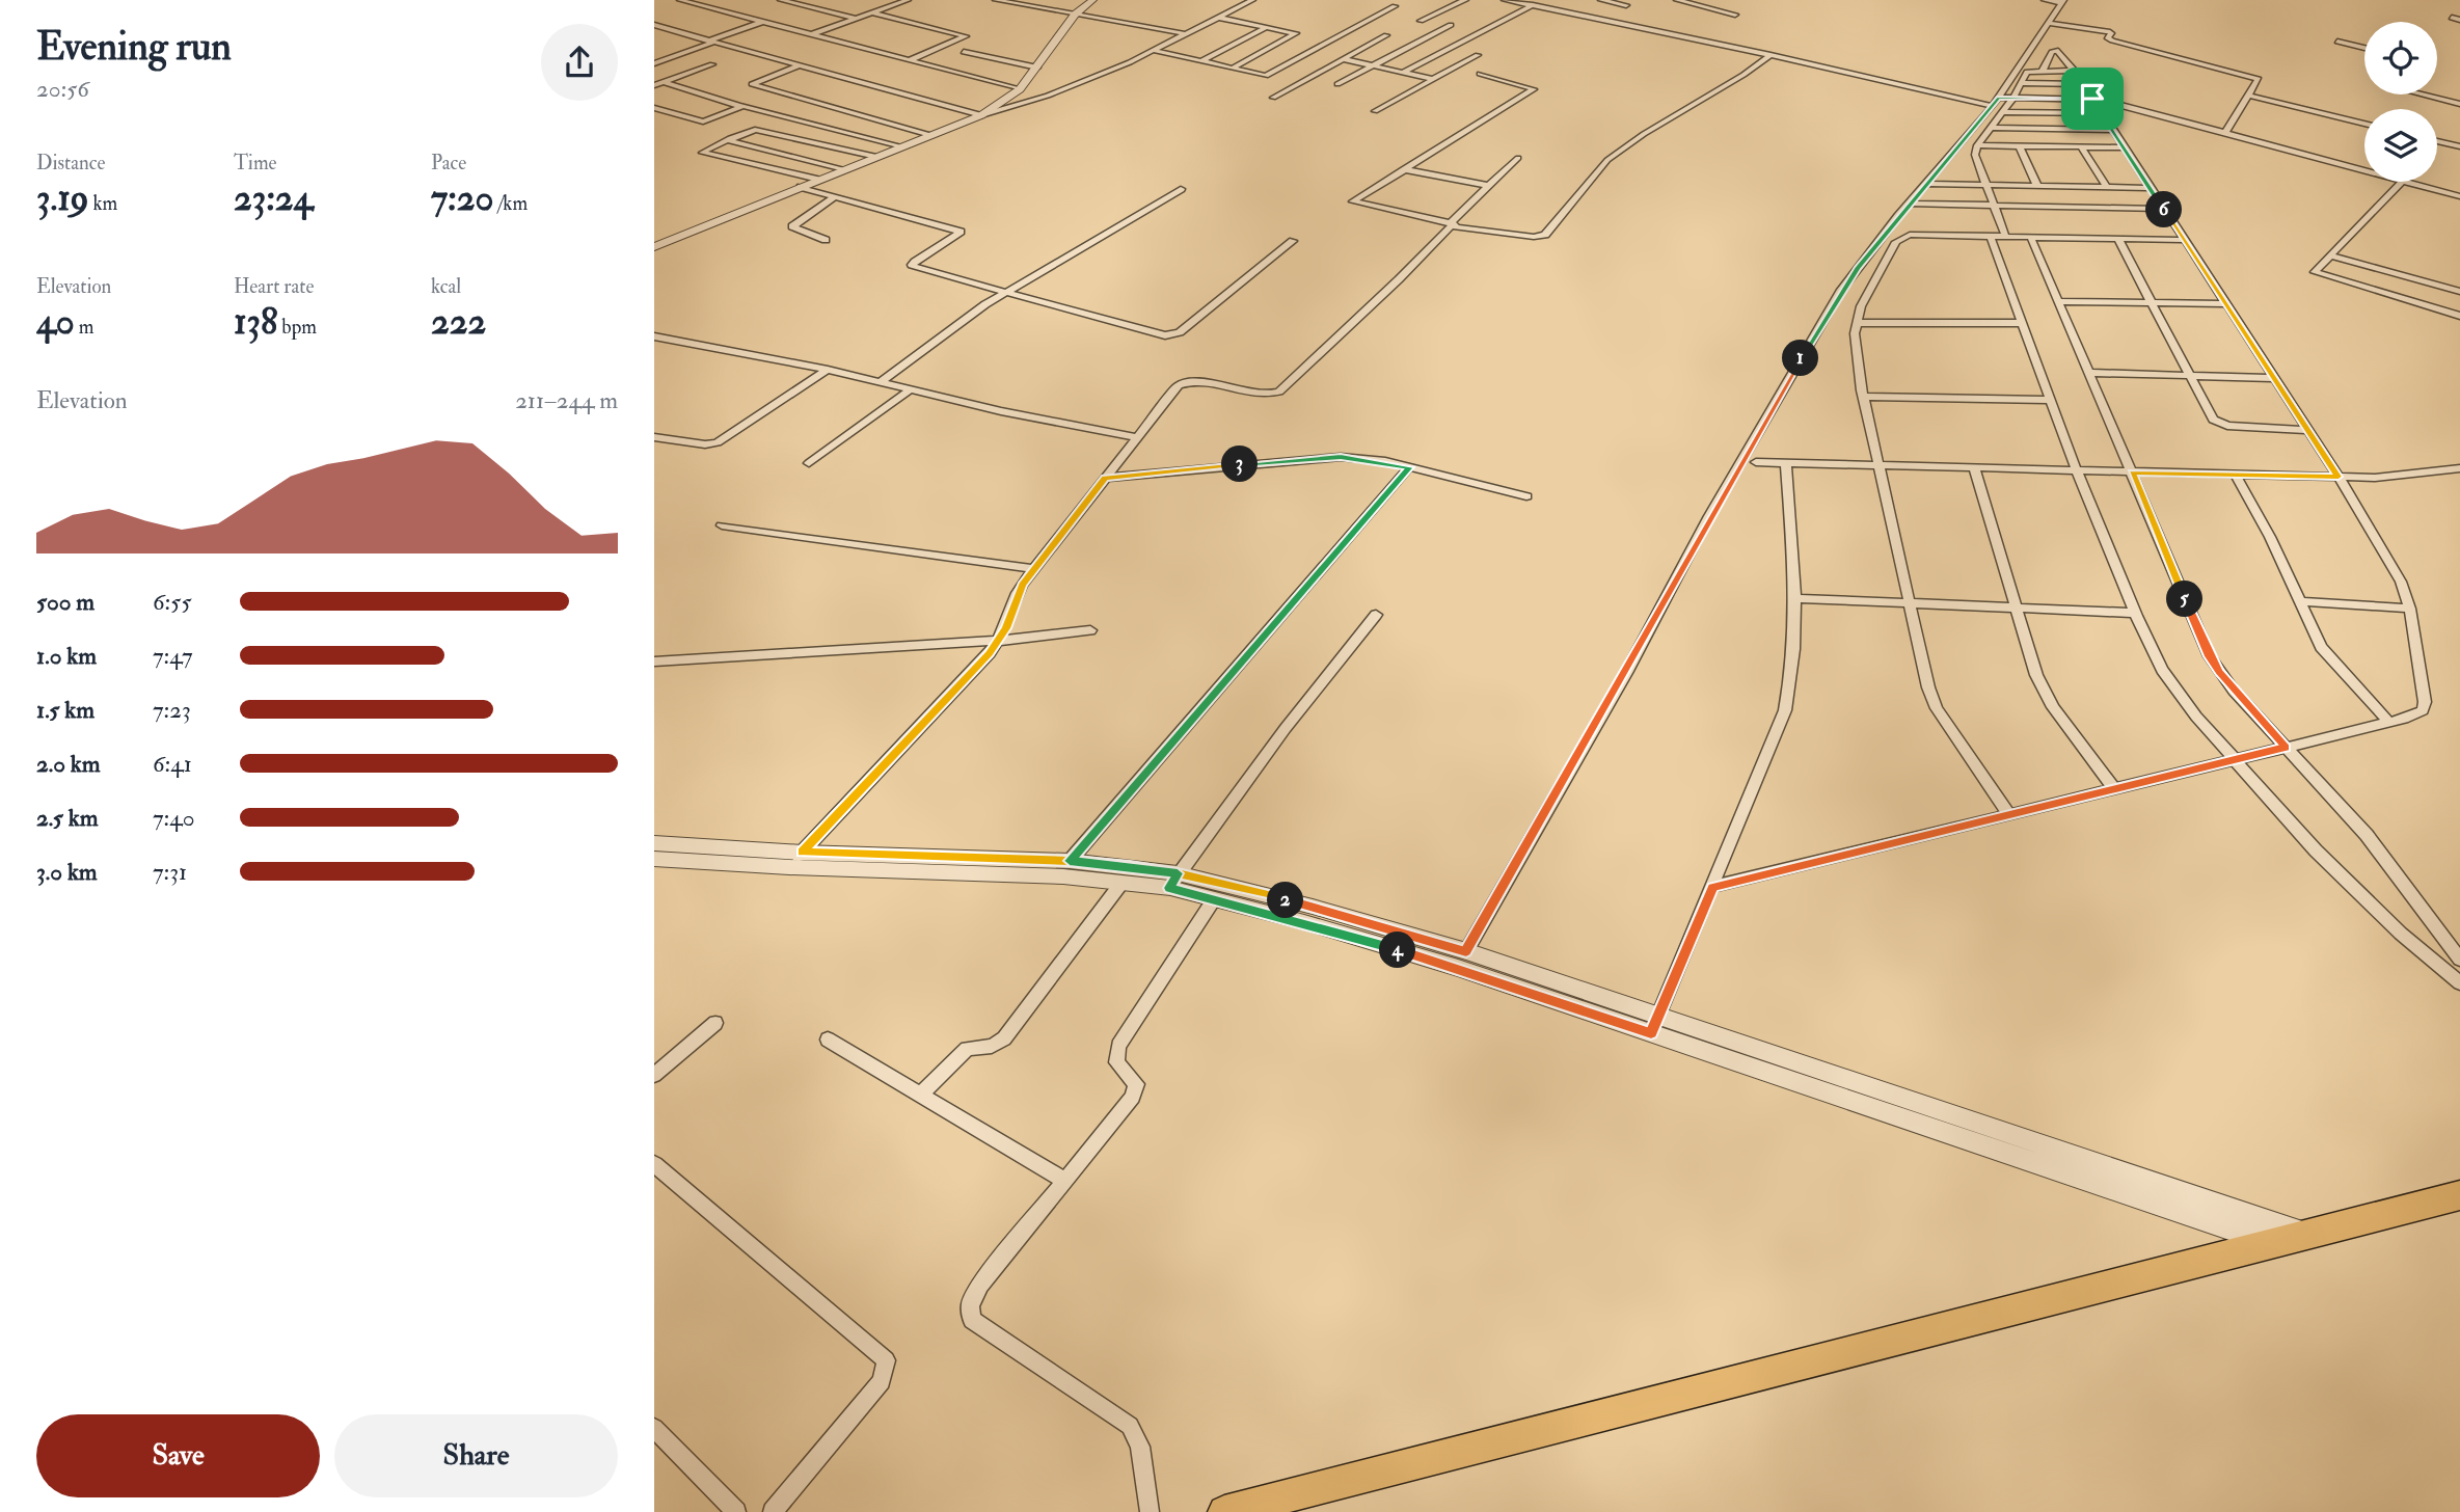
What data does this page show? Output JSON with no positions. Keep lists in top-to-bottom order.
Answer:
{
  "page": {
    "heading": ["Evening run", "20:56"],
    "stats": [
      ["Distance", "3.19 km"],
      ["Time", "23:24"],
      ["Pace", "7:20 /km"],
      ["Elevation", "40 m"],
      ["Heart rate", "138 bpm"],
      ["kcal", "222"]
    ],
    "pins": [
      "6",
      "1",
      "3",
      "5",
      "2",
      "4"
    ],
    "chart": ["Elevation", "211–244 m"],
    "list": [
      {
        "name": "500 m",
        "note": "6:55"
      },
      {
        "name": "1.0 km",
        "note": "7:47"
      },
      {
        "name": "1.5 km",
        "note": "7:23"
      },
      {
        "name": "2.0 km",
        "note": "6:41"
      },
      {
        "name": "2.5 km",
        "note": "7:40"
      },
      {
        "name": "3.0 km",
        "note": "7:31"
      }
    ],
    "buttons": ["Save", "Share"]
  }
}
